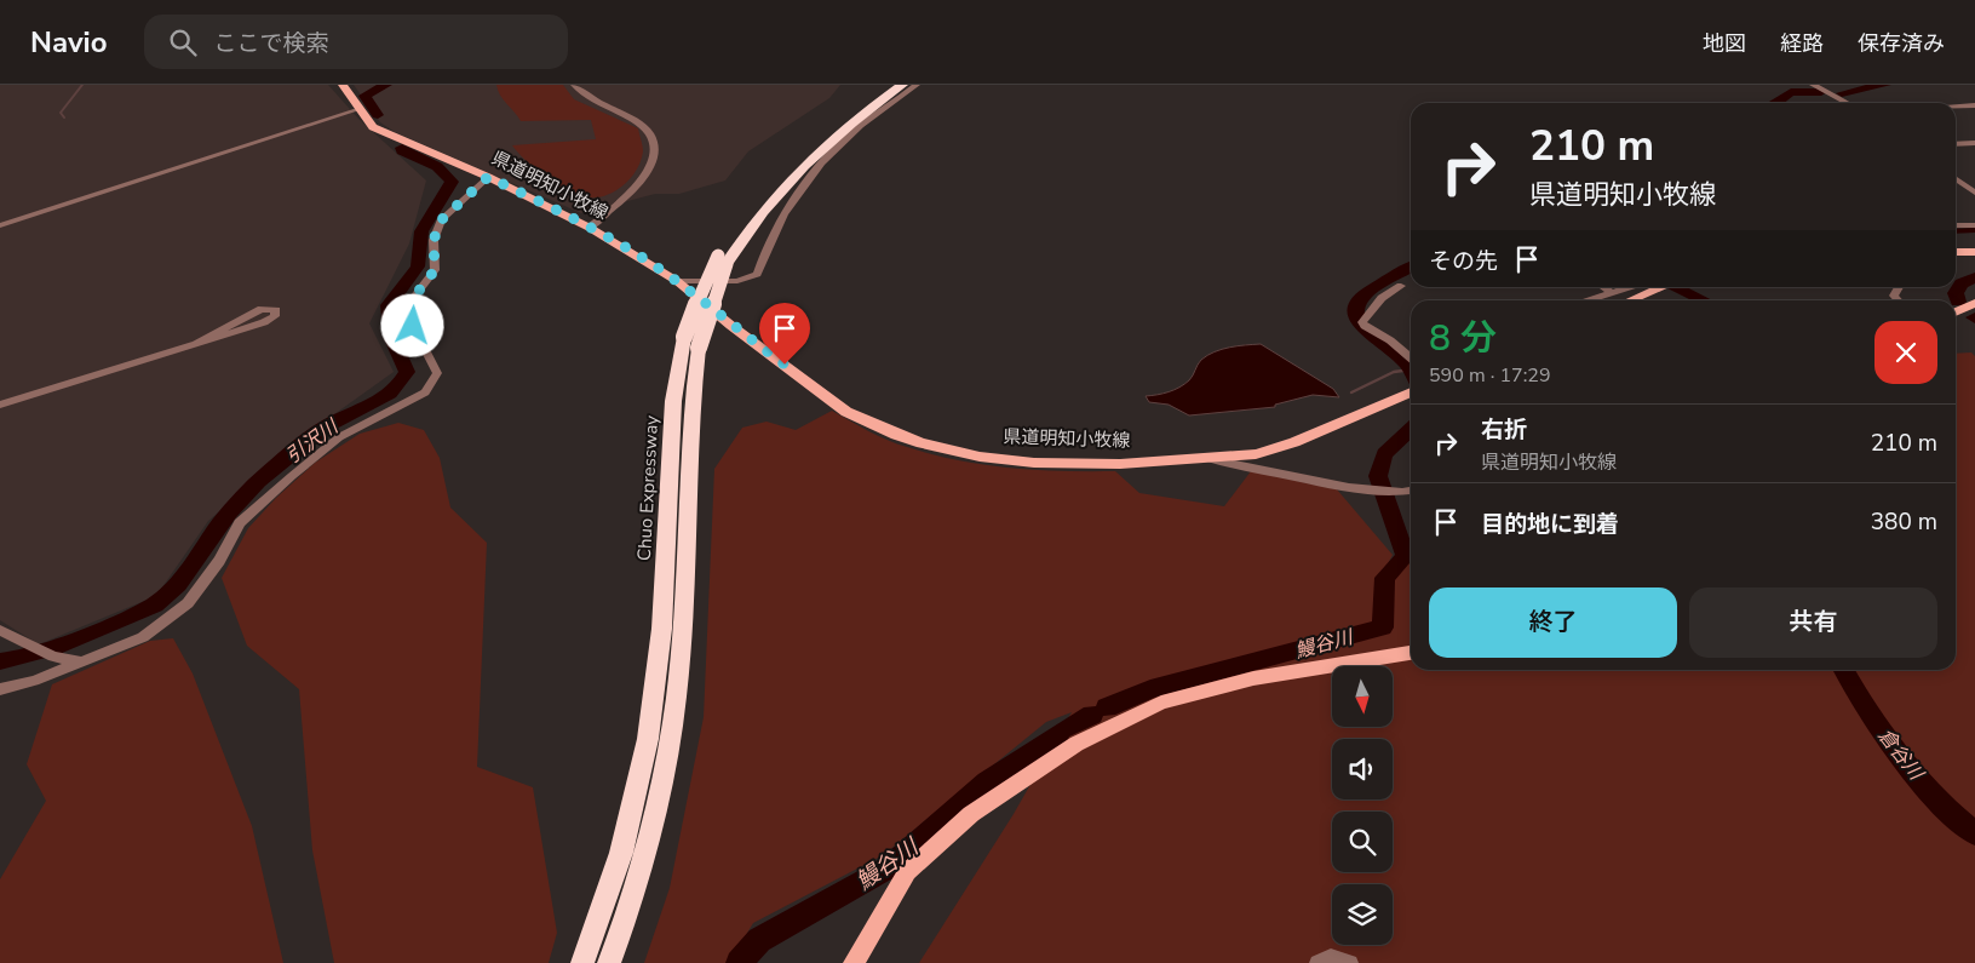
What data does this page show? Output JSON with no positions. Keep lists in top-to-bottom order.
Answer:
{
  "streets": {
    "highway": ["Chuo Expressway"],
    "main road": ["県道明知小牧線"]
  },
  "water": ["引沢川", "鰻谷川", "倉谷川"],
  "north": "bottom",
  "page": {
    "header": "Navio",
    "search": "ここで検索",
    "nav": ["地図", "経路", "保存済み"],
    "turn": ["210 m", "県道明知小牧線"],
    "then": "その先",
    "heading": ["8 分", "590 m · 17:29"],
    "list": [
      {
        "name": "右折",
        "note": "県道明知小牧線",
        "value": "210 m"
      },
      {
        "name": "目的地に到着",
        "value": "380 m"
      }
    ],
    "buttons": ["終了", "共有"]
  }
}
